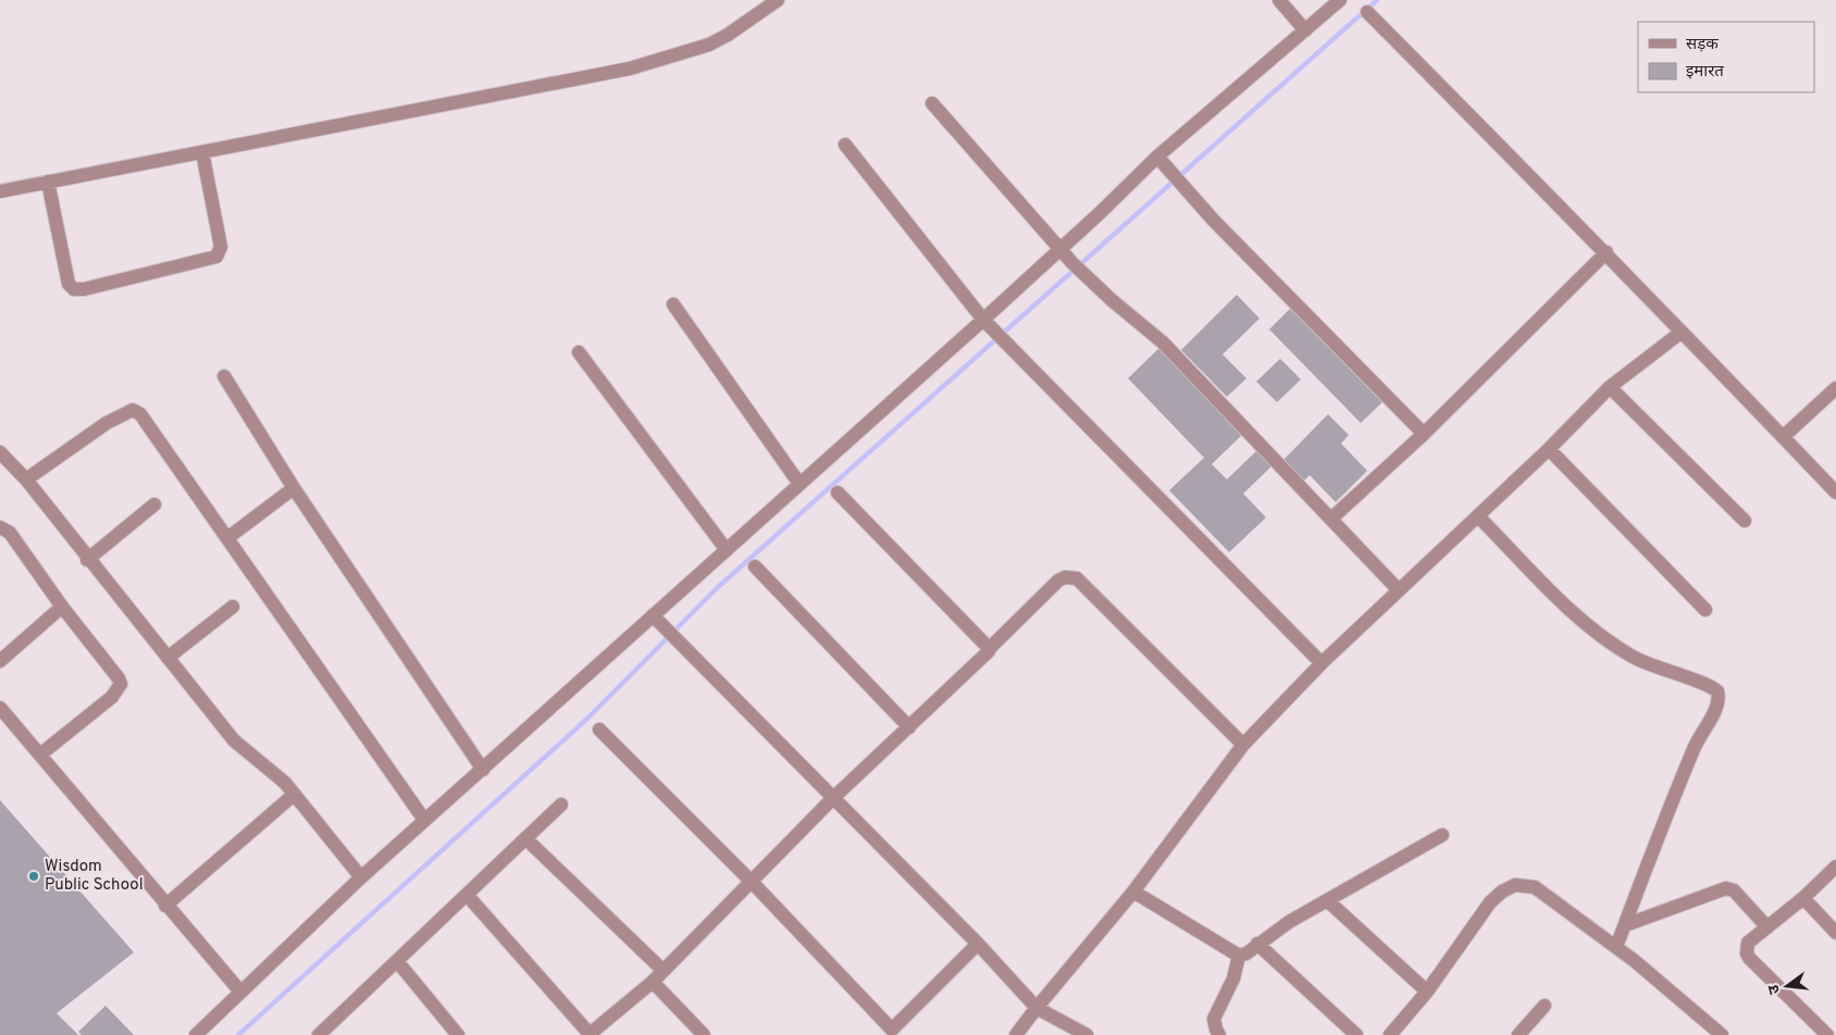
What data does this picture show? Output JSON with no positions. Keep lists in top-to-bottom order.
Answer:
{
  "places": ["Wisdom Public School"],
  "legend": ["सड़क", "इमारत"],
  "north": "left"
}
